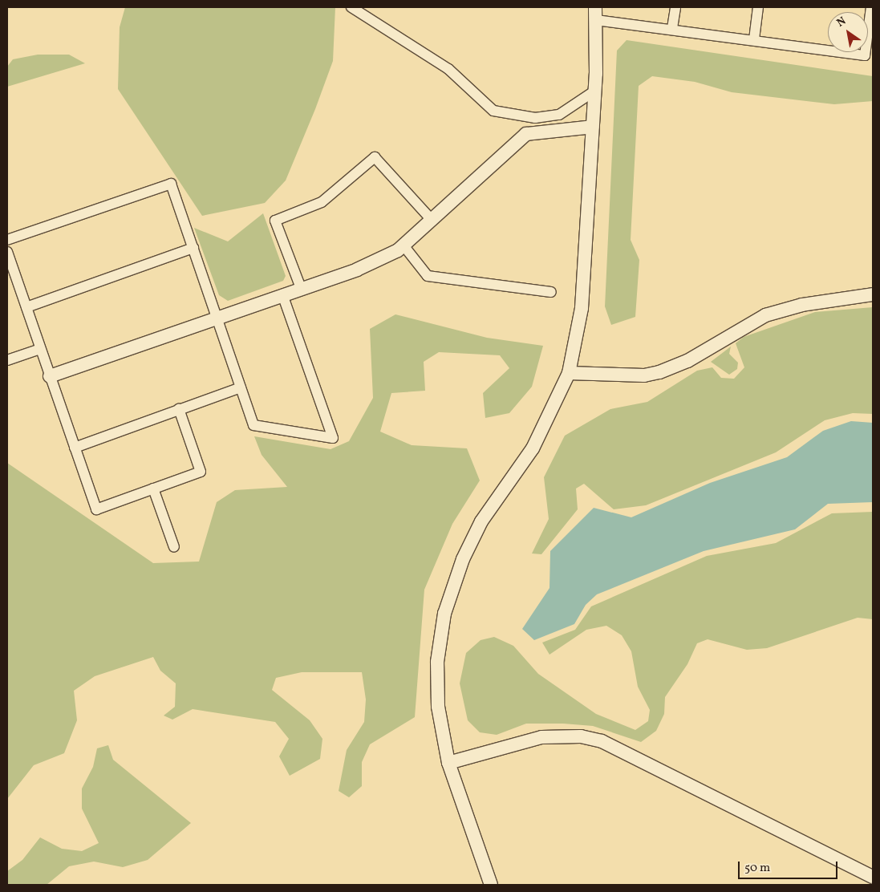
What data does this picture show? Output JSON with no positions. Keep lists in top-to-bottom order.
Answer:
{
  "scale_bar": "50 m",
  "north": "top left"
}
